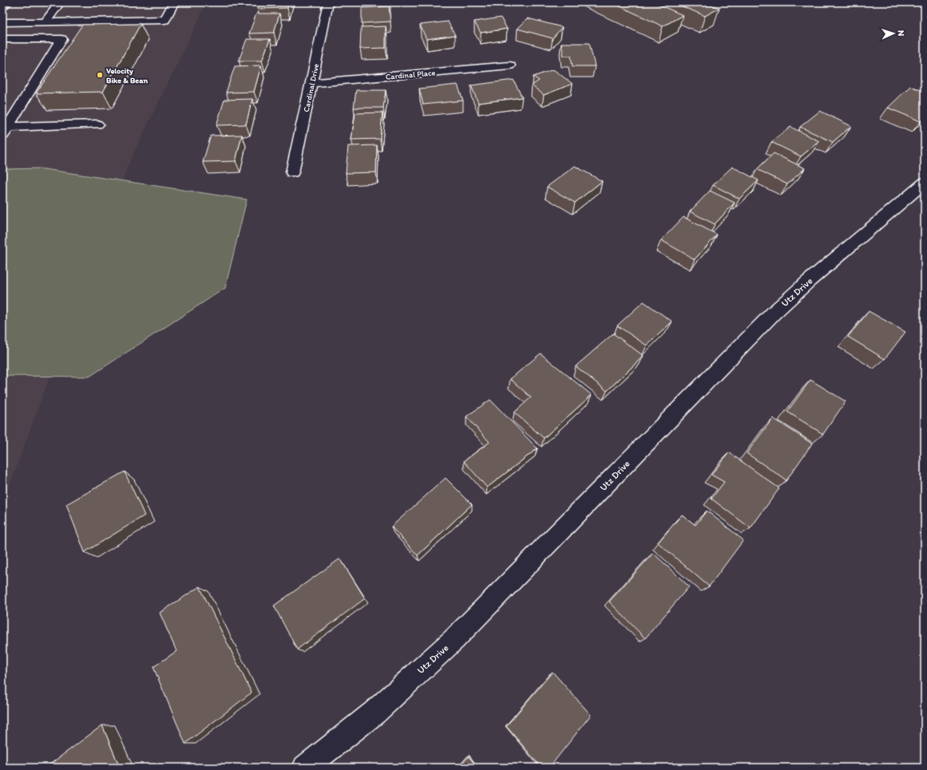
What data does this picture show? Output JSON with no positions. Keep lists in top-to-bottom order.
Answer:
{
  "streets": {
    "street": ["Cardinal Place", "Cardinal Drive", "Utz Drive"]
  },
  "crossings": [
    ["Cardinal Place", "Cardinal Drive"]
  ],
  "places": ["Velocity Bike & Bean"],
  "north": "right"
}
